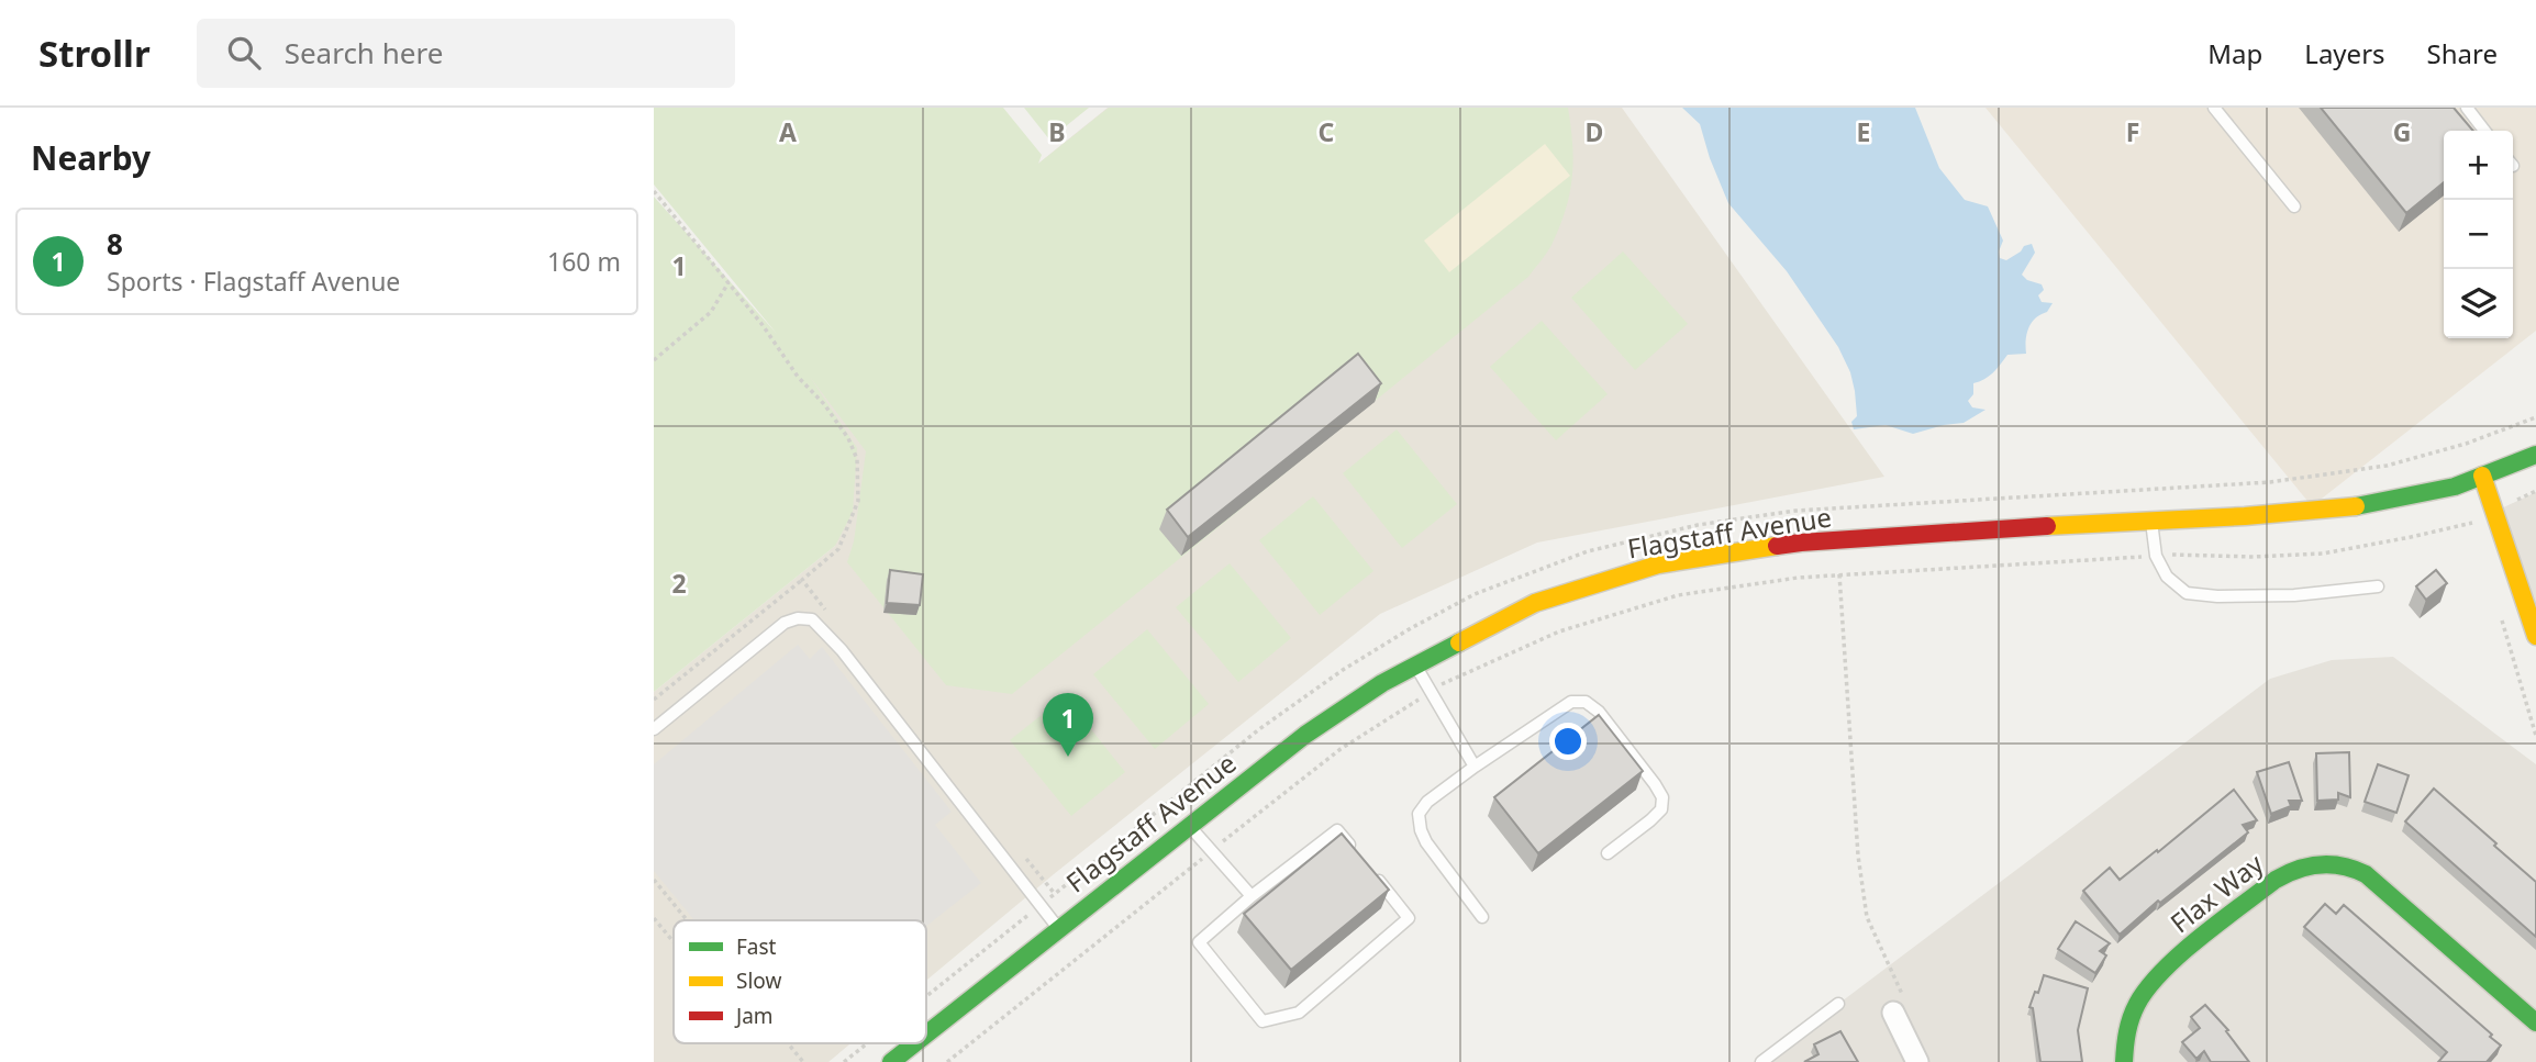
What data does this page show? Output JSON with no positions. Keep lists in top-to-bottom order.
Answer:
{
  "streets": {
    "street": ["Flagstaff Avenue", "Flax Way"]
  },
  "legend": ["Fast", "Slow", "Jam"],
  "page": {
    "header": "Strollr",
    "search": "Search here",
    "nav": ["Map", "Layers", "Share"],
    "heading": "Nearby",
    "map_buttons": ["+", "−"],
    "list": [
      {
        "mark": "1",
        "name": "8",
        "note": "Sports · Flagstaff Avenue",
        "value": "160 m"
      }
    ],
    "pins": "1"
  },
  "grid": {
    "columns": [
      "A",
      "B",
      "C",
      "D",
      "E",
      "F",
      "G"
    ],
    "rows": ["1", "2"]
  }
}
